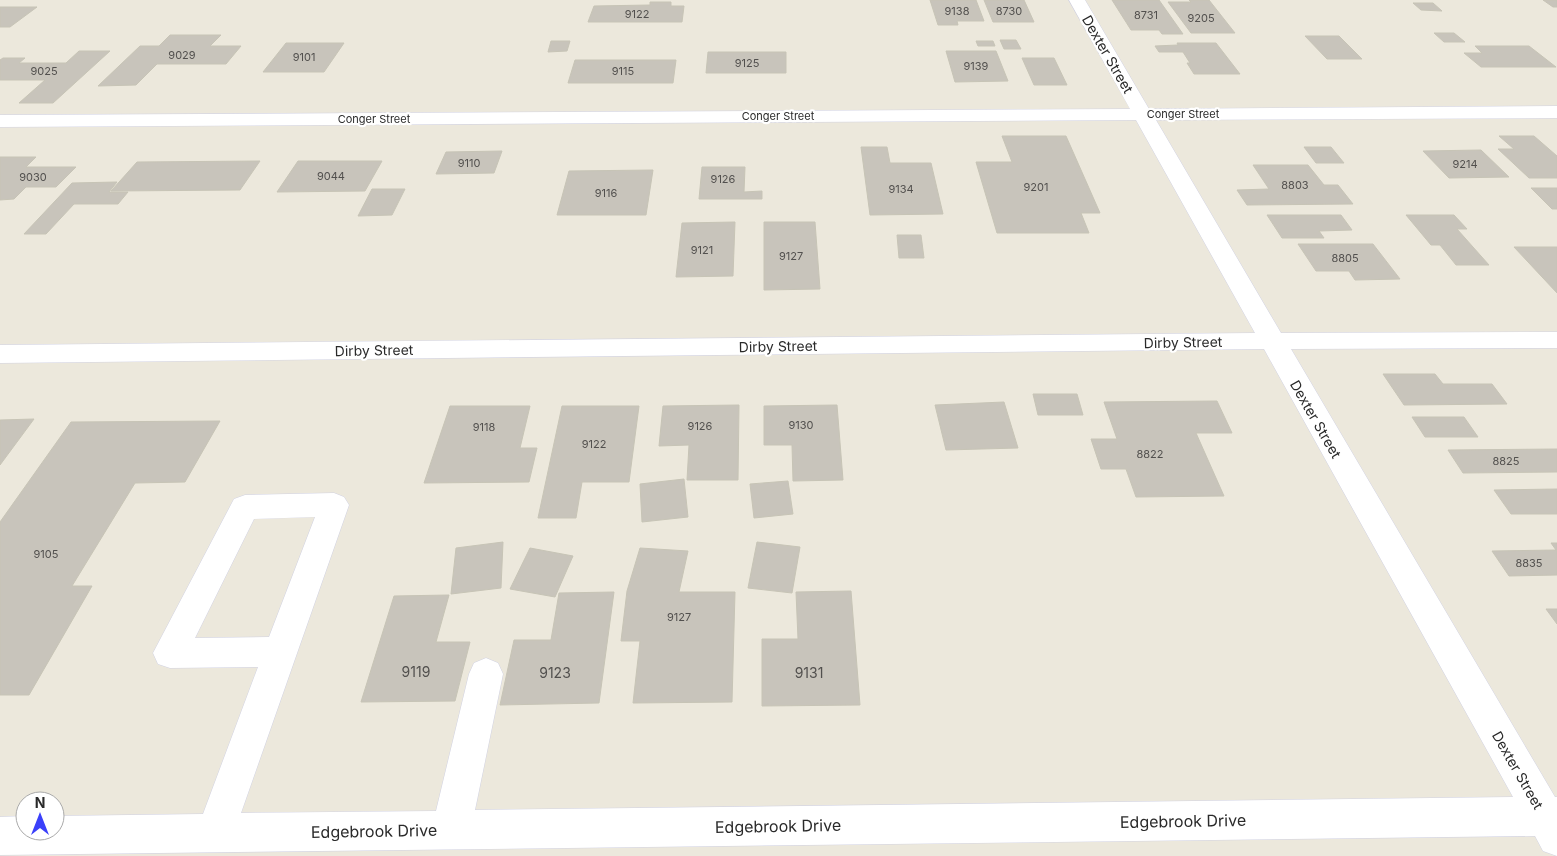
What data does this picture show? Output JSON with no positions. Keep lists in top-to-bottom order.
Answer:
{
  "streets": {
    "street": [
      "Dexter Street",
      "Conger Street",
      "Dirby Street",
      "Edgebrook Drive"
    ]
  },
  "crossings": [
    ["Dexter Street", "Conger Street"],
    ["Dexter Street", "Dirby Street"],
    ["Dexter Street", "Edgebrook Drive"]
  ],
  "house_numbers": [
    "9138",
    "8730",
    "9122",
    "8731",
    "9205",
    "9029",
    "9101",
    "9125",
    "9139",
    "9025",
    "9115",
    "9110",
    "9214",
    "9044",
    "9030",
    "9126",
    "8803",
    "9201",
    "9134",
    "9116",
    "9121",
    "9127",
    "8805",
    "9130",
    "9126",
    "9118",
    "9122",
    "8822",
    "8825",
    "9105",
    "8835",
    "9127",
    "9119",
    "9123",
    "9131"
  ],
  "north": "top"
}
